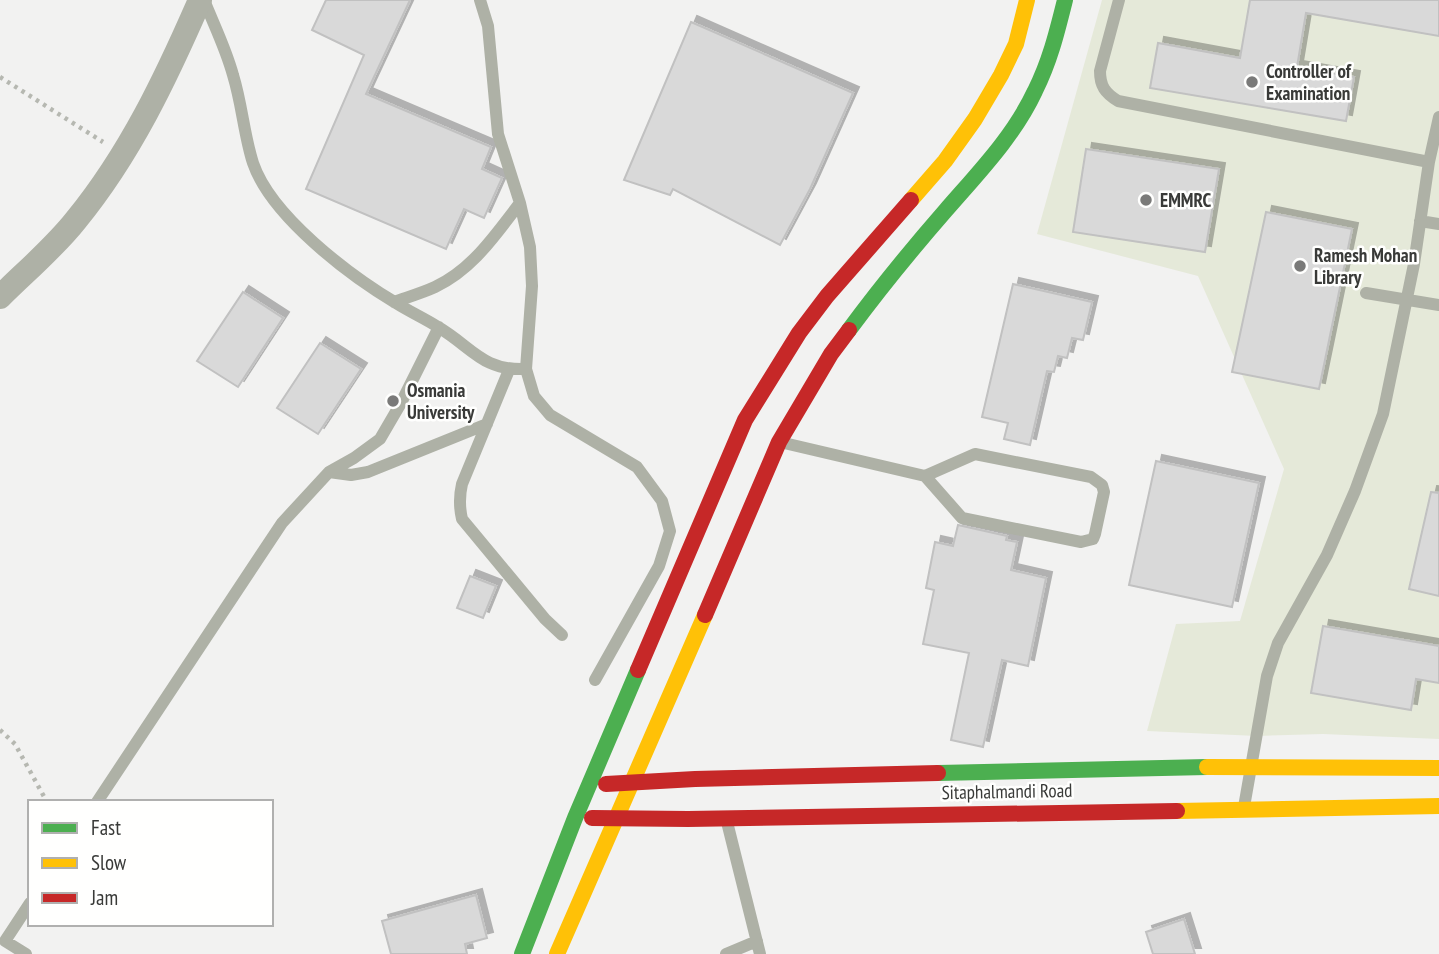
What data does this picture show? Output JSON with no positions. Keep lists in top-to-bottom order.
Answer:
{
  "streets": {
    "main road": ["Sitaphalmandi Road"]
  },
  "places": [
    "Controller of Examination",
    "EMMRC",
    "Ramesh Mohan Library",
    "Osmania University"
  ],
  "legend": ["Fast", "Slow", "Jam"]
}
